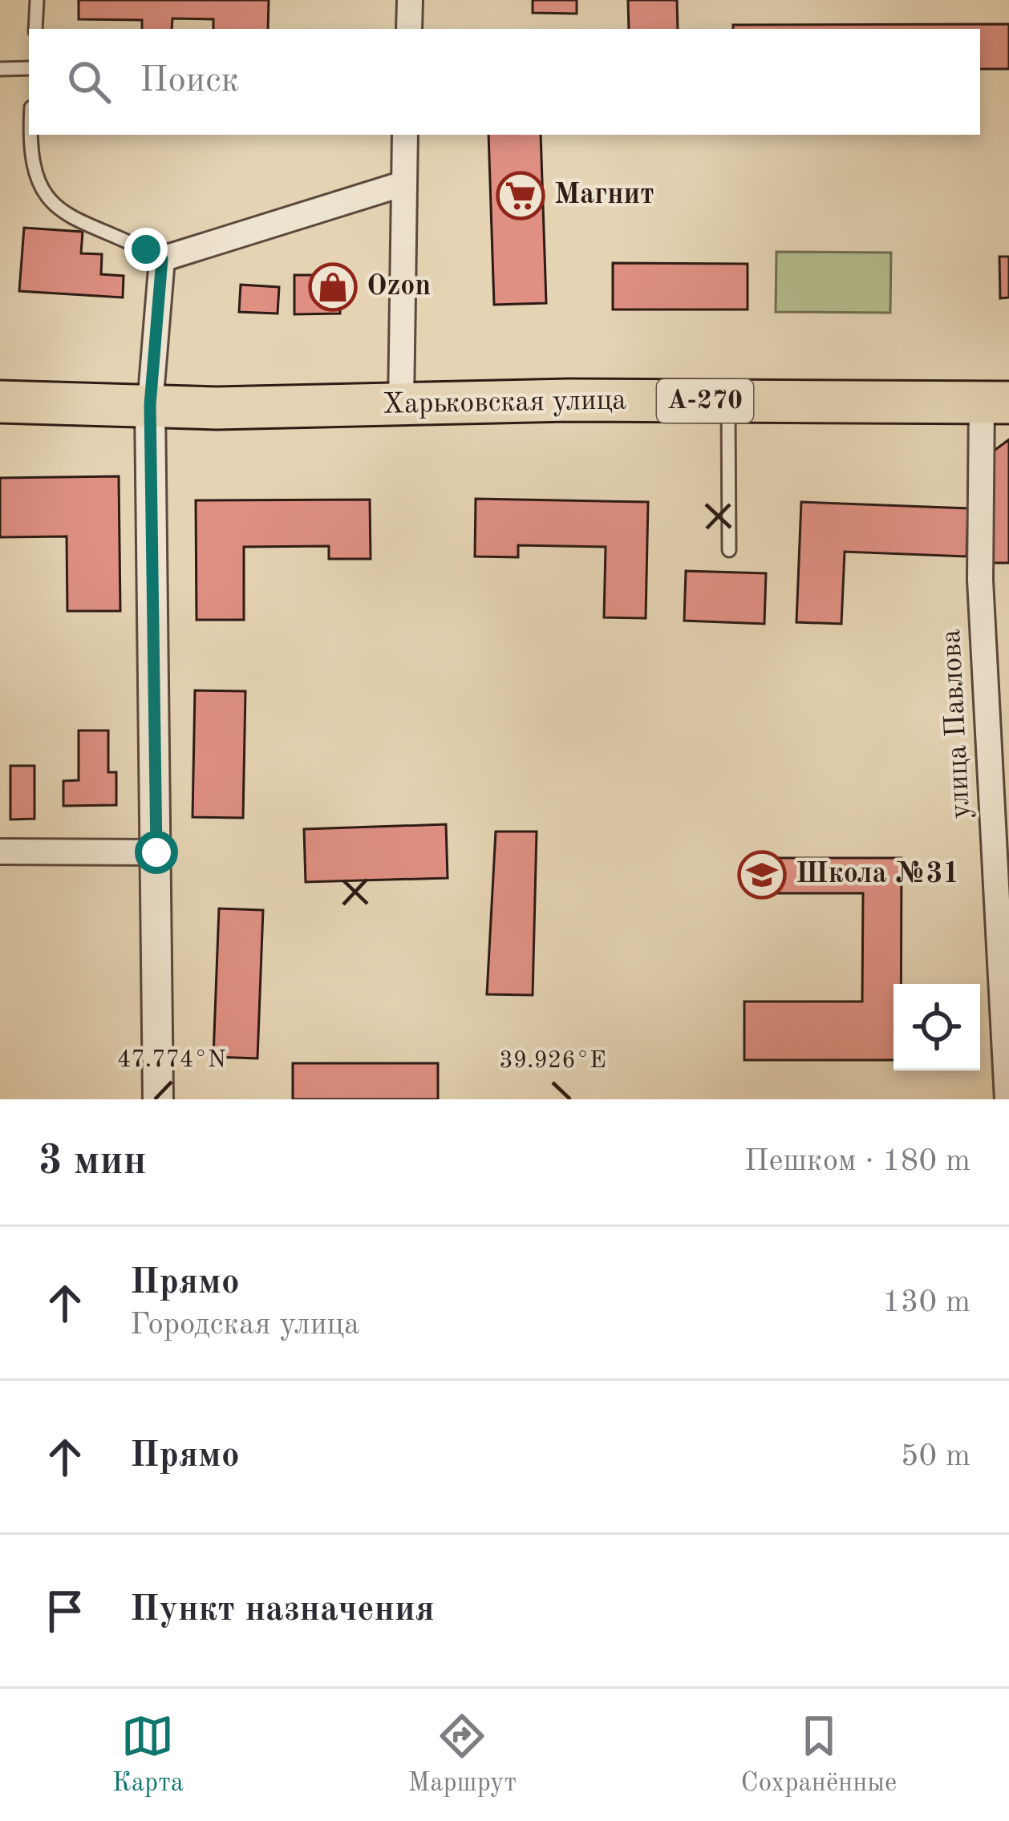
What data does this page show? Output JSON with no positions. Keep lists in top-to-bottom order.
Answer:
{
  "streets": {
    "highway": ["А-270", "Харьковская улица"],
    "street": ["улица Павлова"]
  },
  "crossings": [
    ["Харьковская улица", "улица Павлова"]
  ],
  "places": {
    "supermarket": ["Магнит"],
    "shop": ["Ozon"],
    "school or university": ["Школа №31"]
  },
  "page": {
    "search": "Поиск",
    "heading": ["3 мин", "Пешком · 180 m"],
    "list": [
      ["Прямо", "Городская улица", "130 m"],
      ["Прямо", "50 m"],
      "Пункт назначения"
    ],
    "nav": ["Карта", "Маршрут", "Сохранённые"]
  },
  "coordinates": ["47.774°N", "39.926°E"]
}
